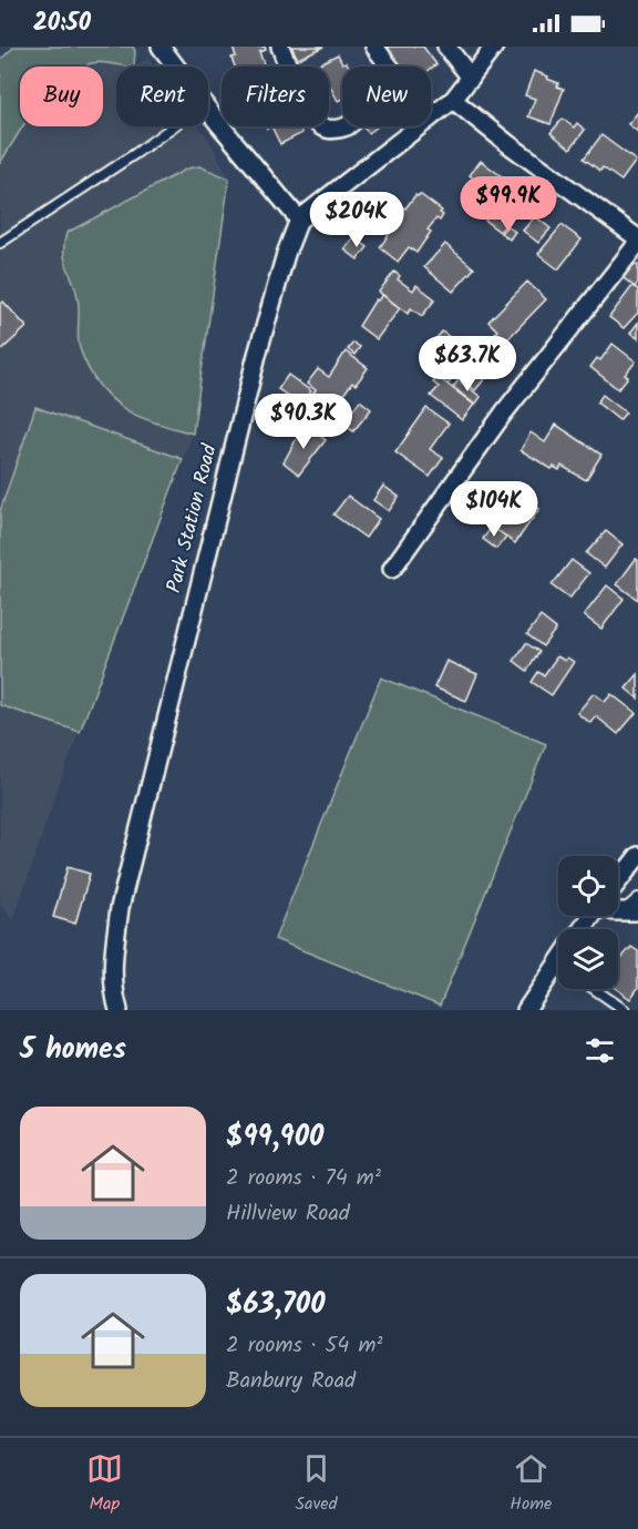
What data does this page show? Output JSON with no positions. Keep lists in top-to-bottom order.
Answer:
{
  "streets": {
    "street": ["Park Station Road"]
  },
  "page": {
    "status": "20:50",
    "chip": [
      "Buy",
      "Rent",
      "Filters",
      "New"
    ],
    "price": [
      "$99.9K",
      "$204K",
      "$63.7K",
      "$90.3K",
      "$104K"
    ],
    "heading": "5 homes",
    "list": [
      {
        "name": "$99,900",
        "note": "2 rooms · 74 m² · Hillview Road"
      },
      {
        "name": "$63,700",
        "note": "2 rooms · 54 m² · Banbury Road"
      }
    ],
    "tabs": ["Map", "Saved", "Home"]
  }
}
